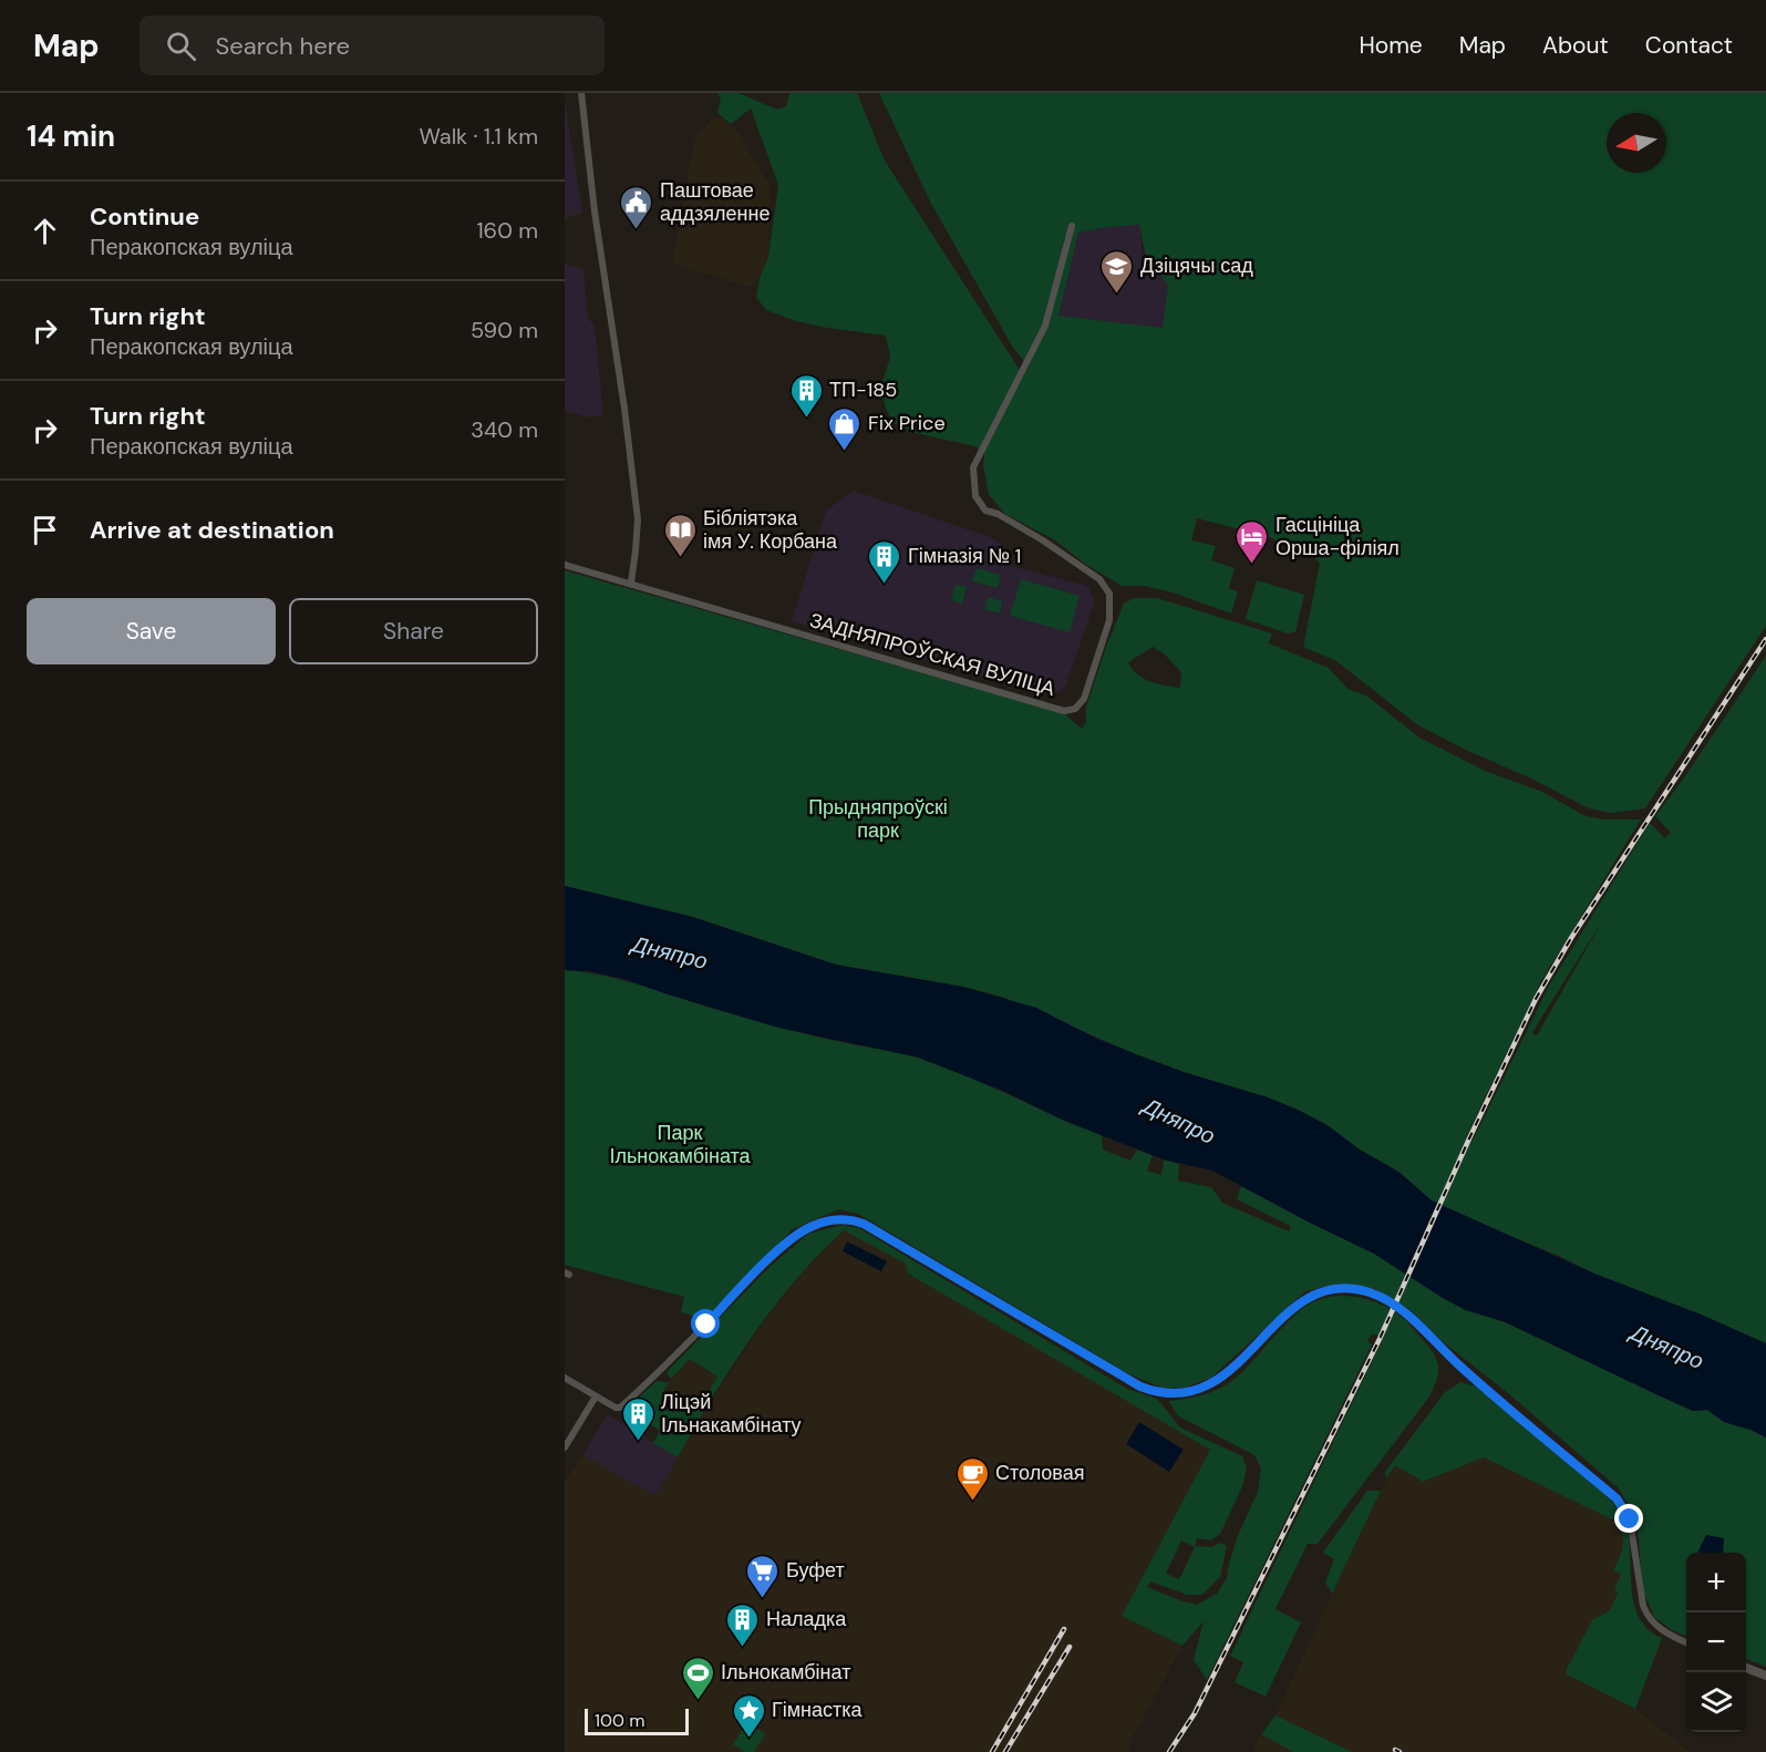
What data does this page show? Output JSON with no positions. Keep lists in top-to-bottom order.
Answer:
{
  "streets": {
    "street": ["ЗАДНЯПРОЎСКАЯ ВУЛІЦА"]
  },
  "water": ["Дняпро"],
  "parks": ["Прыдняпроўскі парк", "Парк Ільнокамбіната"],
  "places": {
    "public building": ["Паштовае аддзяленне"],
    "school or university": ["Дзіцячы сад"],
    "building": [
      "ТП-185",
      "Гімназія № 1",
      "Ліцэй Ільнакамбінату",
      "Наладка"
    ],
    "shop": ["Fix Price"],
    "library": ["Бібліятэка імя У. Корбана"],
    "hotel": ["Гасцініца Орша-філіял"],
    "cafe": ["Столовая"],
    "supermarket": ["Буфет"],
    "sports": ["Ільнокамбінат"],
    "place": ["Гімнастка"]
  },
  "scale_bar": "100 m",
  "north": "left",
  "page": {
    "header": "Map",
    "search": "Search here",
    "nav": [
      "Home",
      "Map",
      "About",
      "Contact"
    ],
    "heading": ["14 min", "Walk · 1.1 km"],
    "list": [
      ["Continue", "Перакопская вуліца", "160 m"],
      ["Turn right", "Перакопская вуліца", "590 m"],
      ["Turn right", "Перакопская вуліца", "340 m"],
      "Arrive at destination"
    ],
    "buttons": ["Save", "Share"],
    "map_buttons": ["+", "−"],
    "scale": "100 m"
  }
}
